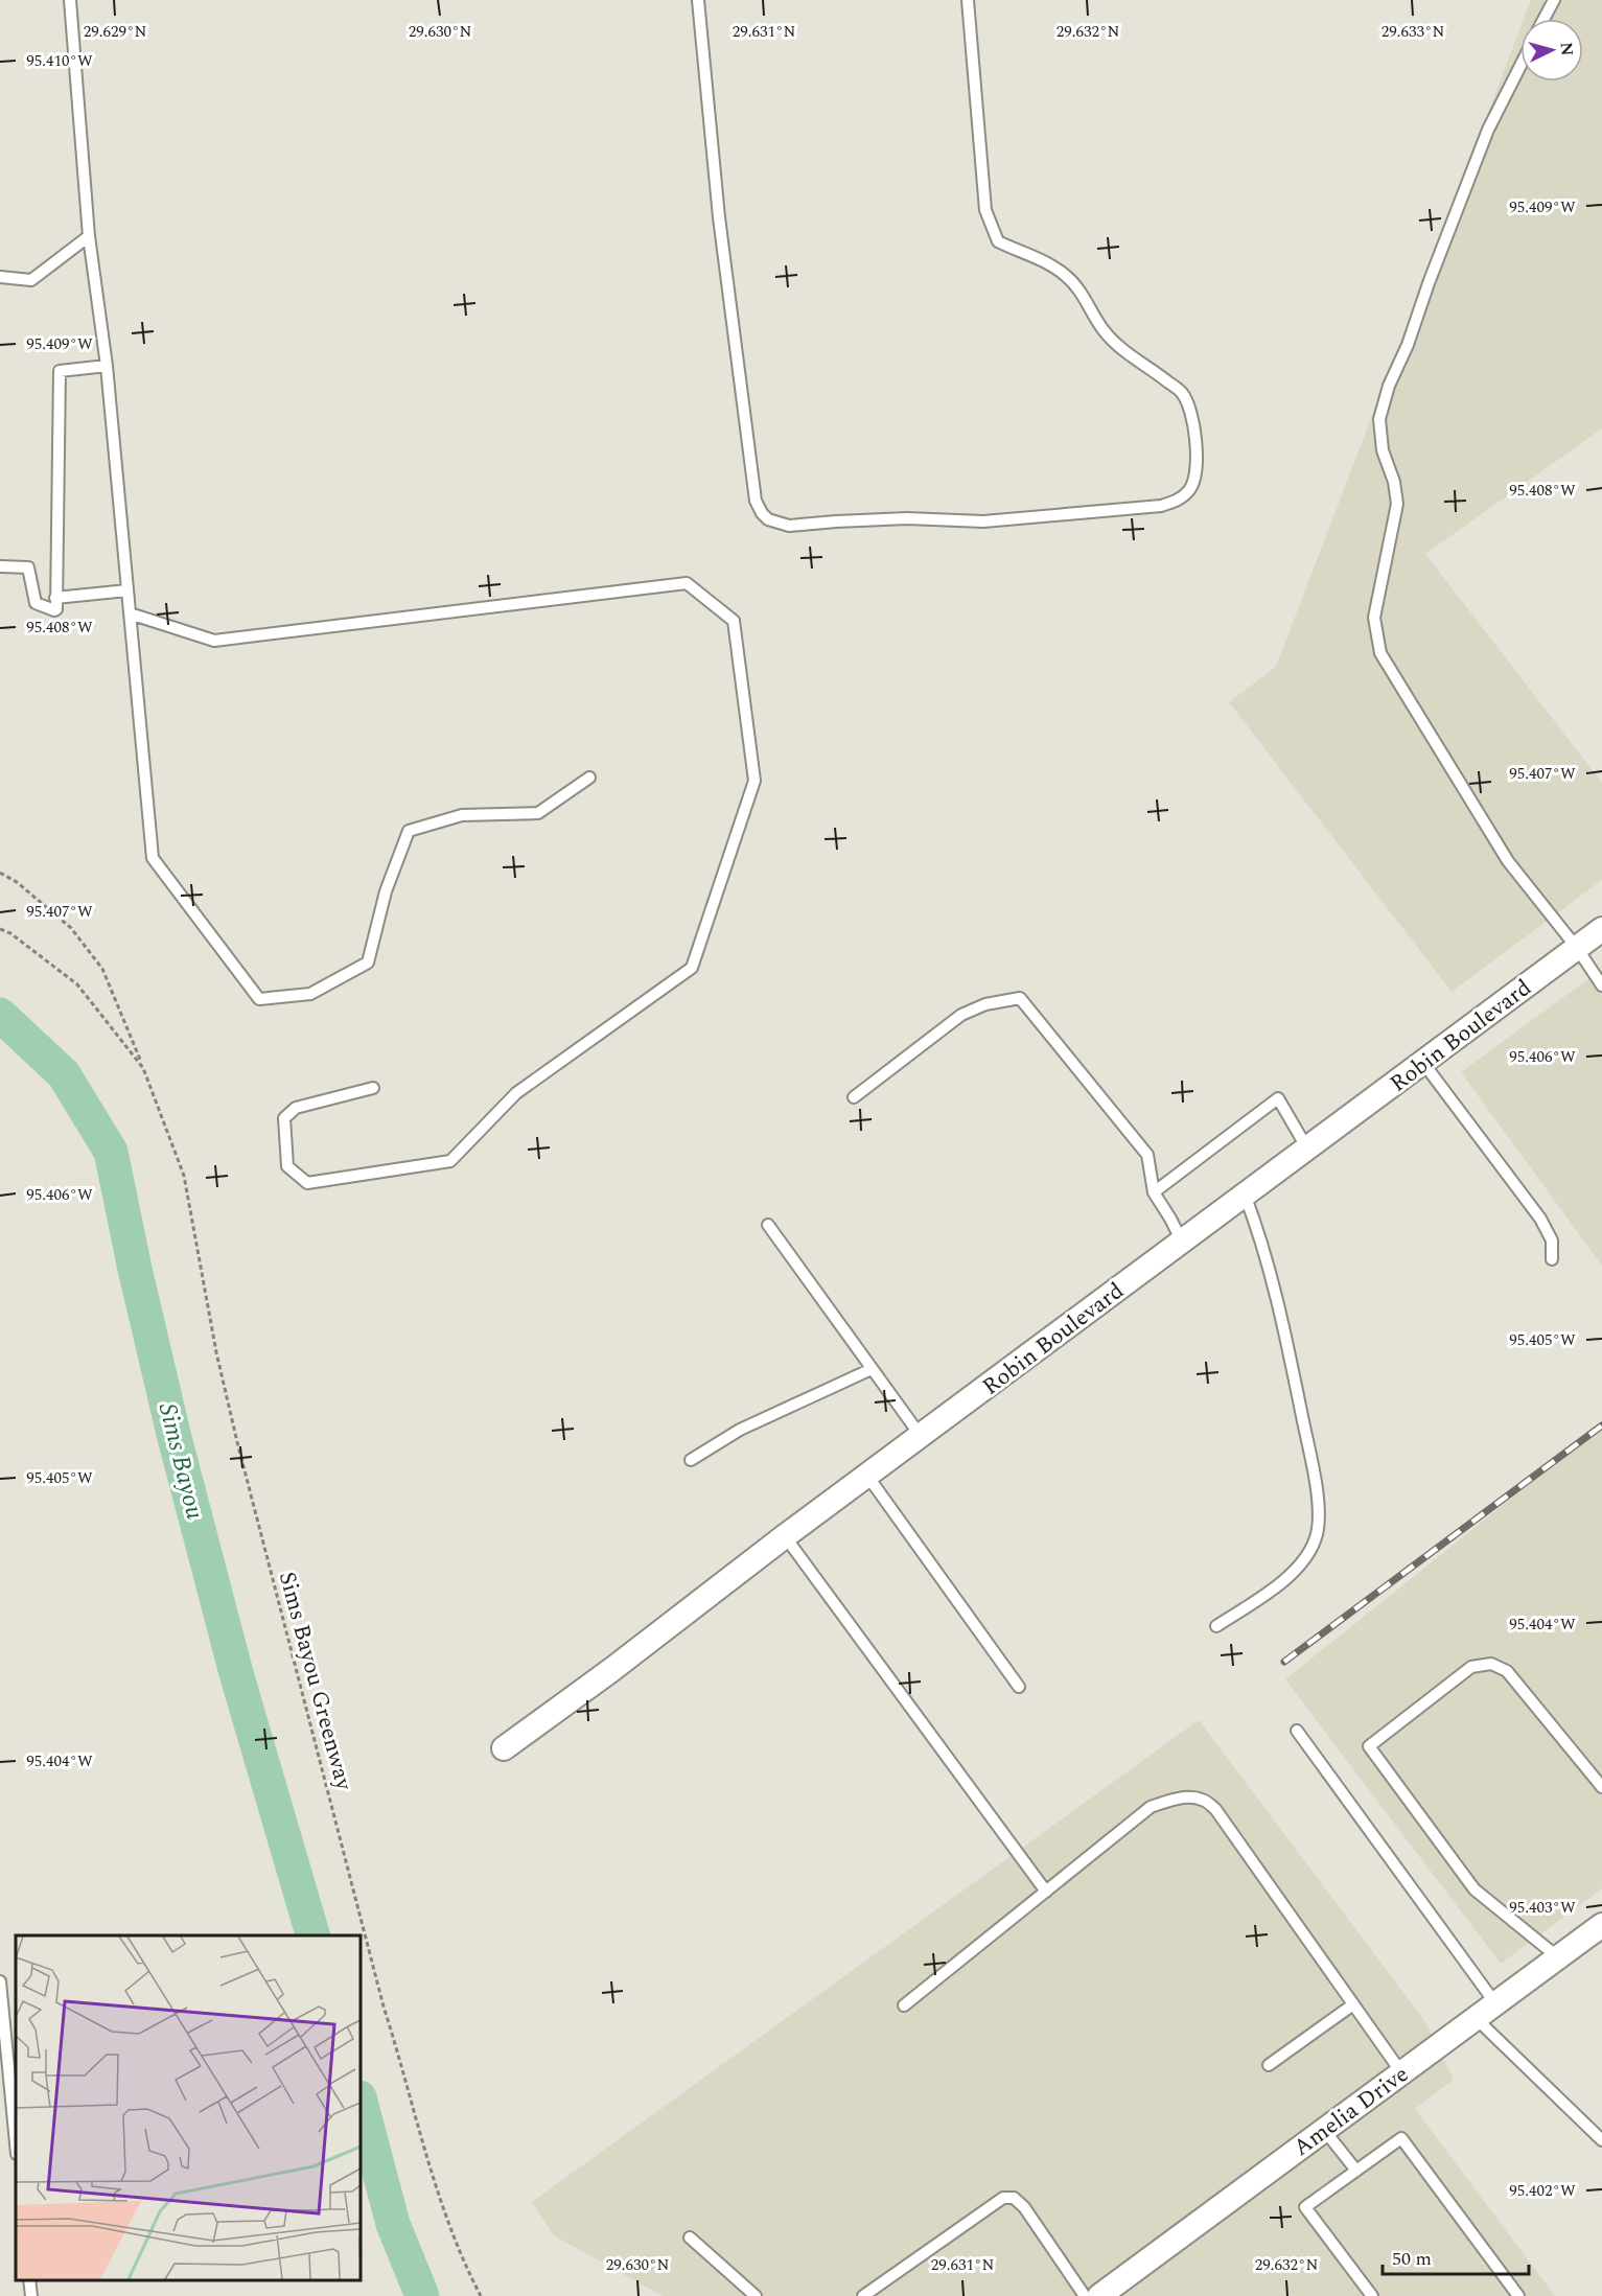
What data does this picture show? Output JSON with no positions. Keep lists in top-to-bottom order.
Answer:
{
  "streets": {
    "street": ["Robin Boulevard", "Amelia Drive"],
    "path": ["Sims Bayou Greenway"]
  },
  "water": ["Sims Bayou"],
  "scale_bar": "50 m",
  "north": "right",
  "coordinates": [
    "29.629°N",
    "29.631°N",
    "29.632°N",
    "29.633°N",
    "29.630°N",
    "95.410°W",
    "95.409°W",
    "95.408°W",
    "95.407°W",
    "95.406°W",
    "95.405°W",
    "95.404°W",
    "95.403°W",
    "95.402°W"
  ]
}
